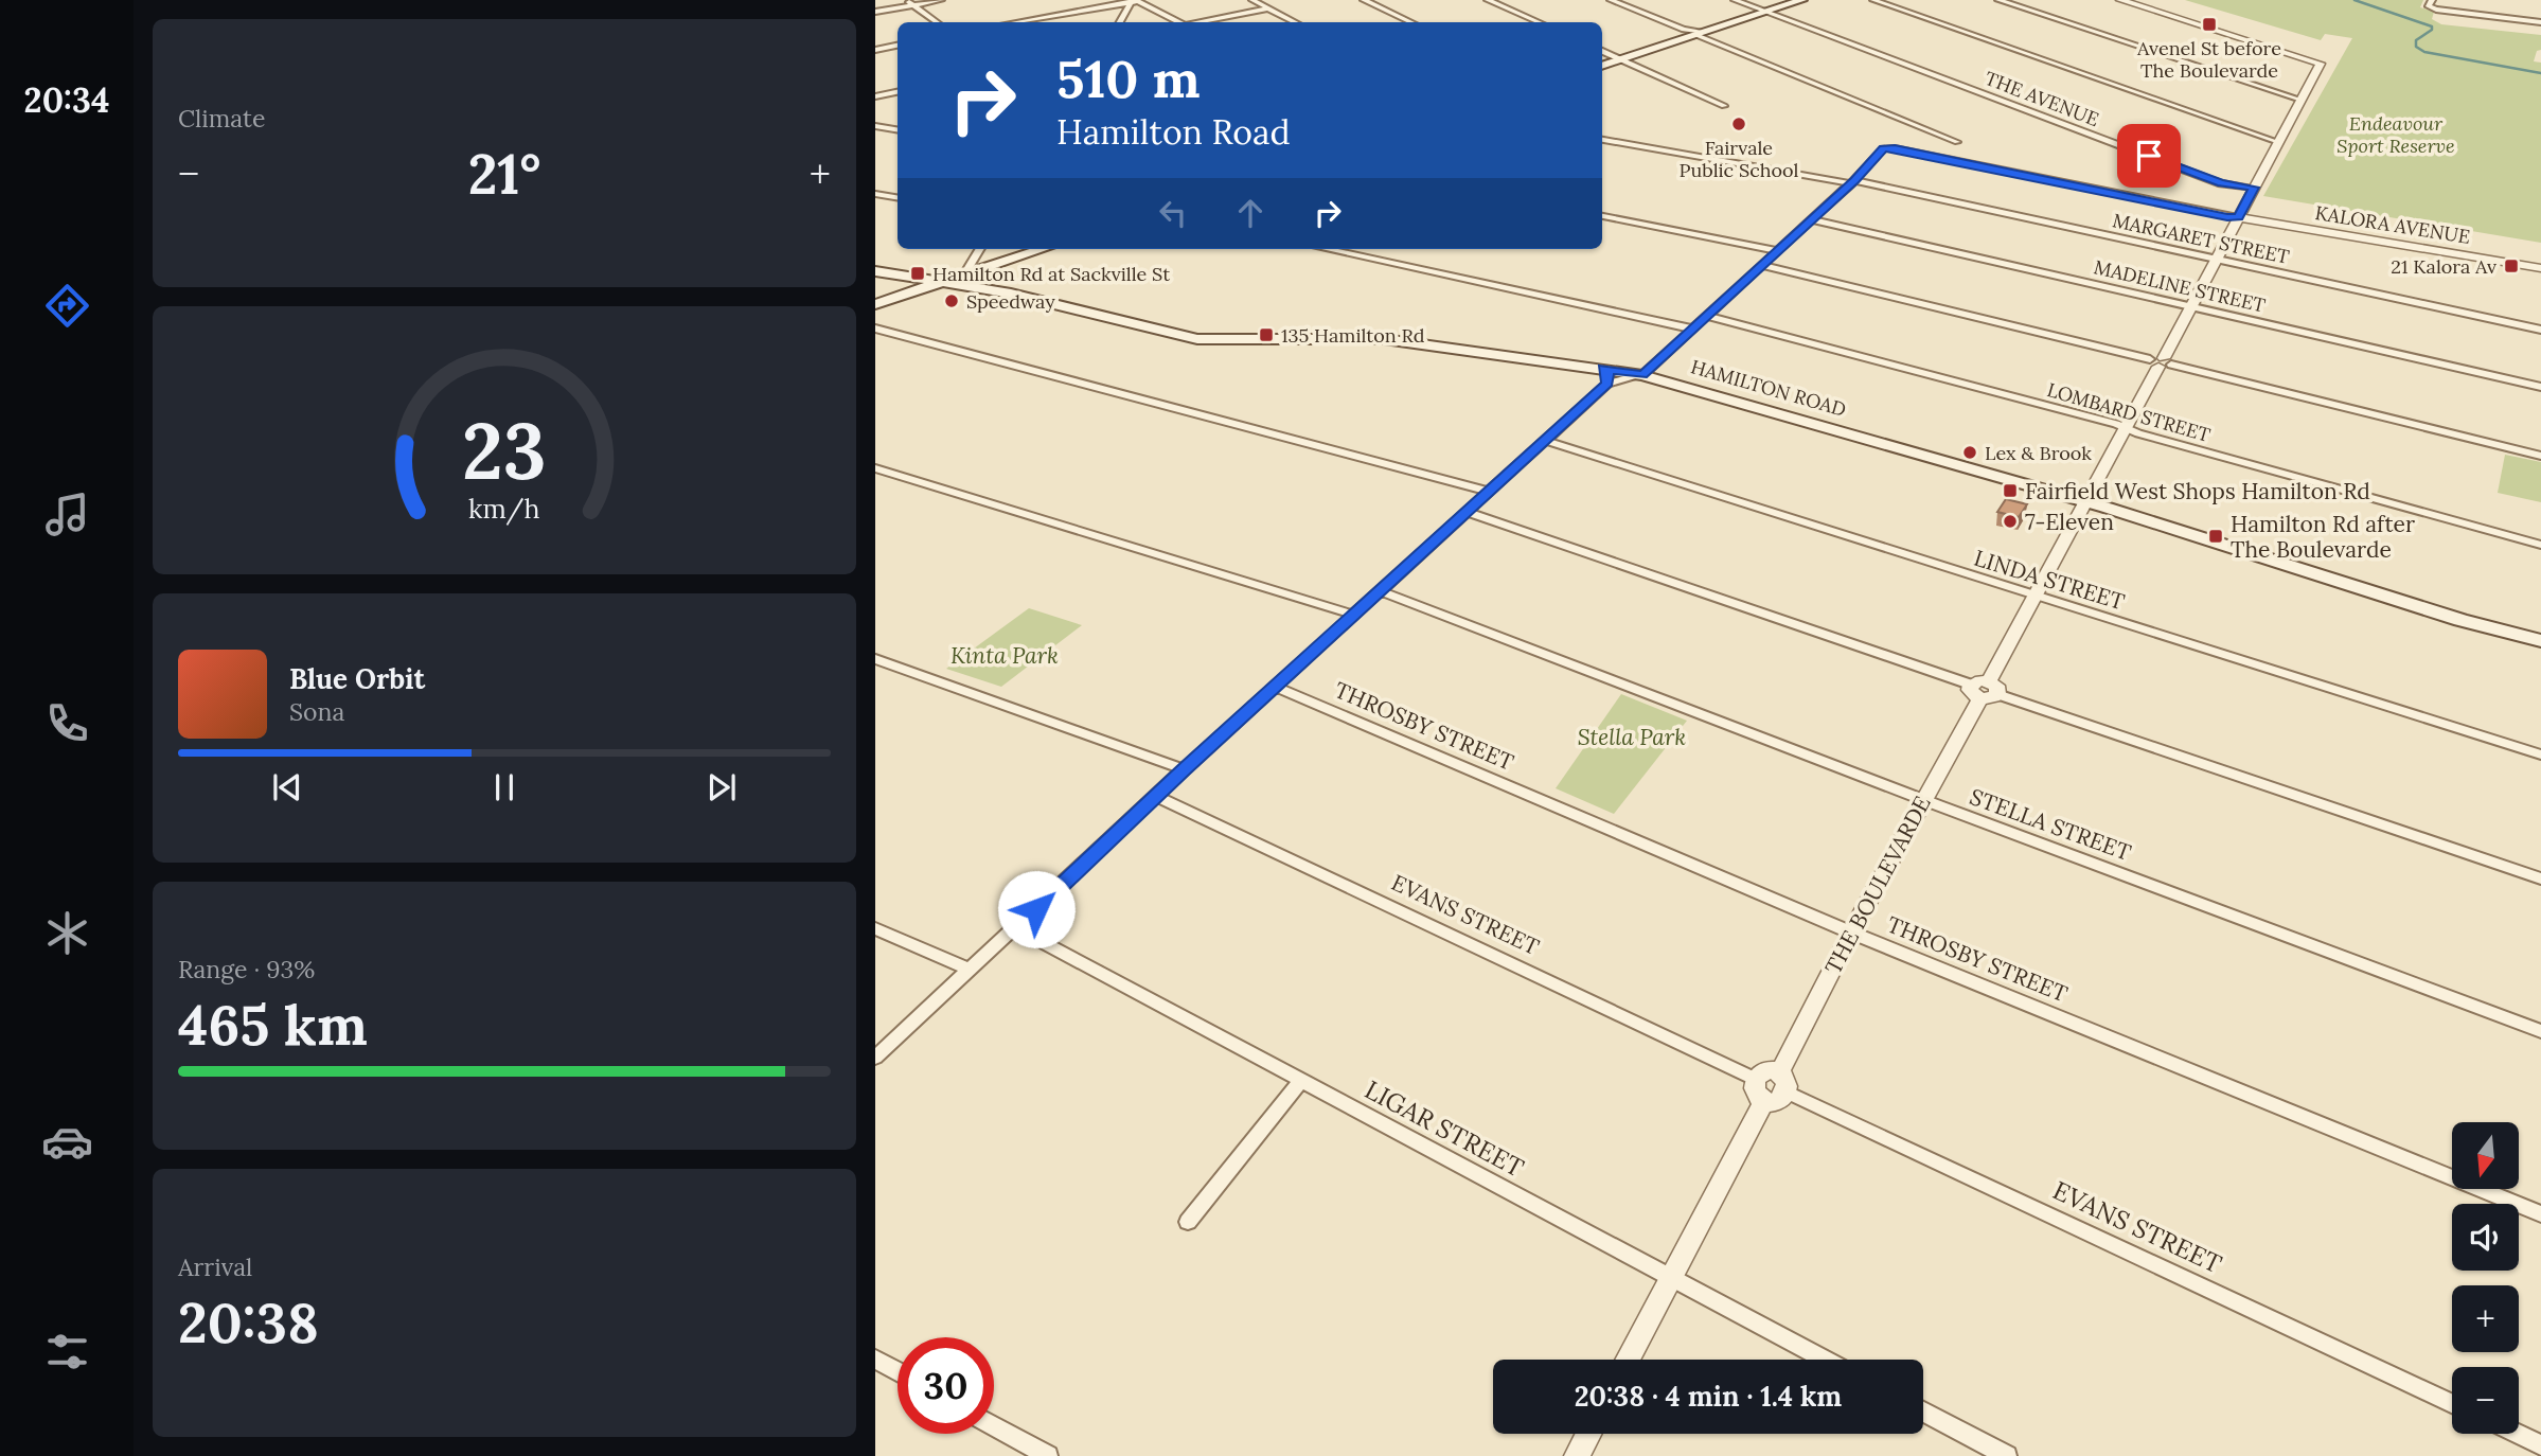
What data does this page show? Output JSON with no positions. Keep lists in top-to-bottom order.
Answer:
{
  "streets": {
    "main road": ["HAMILTON ROAD"],
    "street": [
      "THE AVENUE",
      "KALORA AVENUE",
      "MARGARET STREET",
      "MADELINE STREET",
      "LOMBARD STREET",
      "LINDA STREET",
      "THROSBY STREET",
      "STELLA STREET",
      "THE BOULEVARDE",
      "EVANS STREET",
      "LIGAR STREET"
    ]
  },
  "crossings": [
    ["THE AVENUE", "THE BOULEVARDE"],
    ["KALORA AVENUE", "THE BOULEVARDE"],
    ["MARGARET STREET", "THE BOULEVARDE"],
    ["MADELINE STREET", "THE BOULEVARDE"],
    ["HAMILTON ROAD", "THE BOULEVARDE"],
    ["LOMBARD STREET", "THE BOULEVARDE"],
    ["LINDA STREET", "THE BOULEVARDE"],
    ["THROSBY STREET", "THE BOULEVARDE"],
    ["STELLA STREET", "THE BOULEVARDE"],
    ["THE BOULEVARDE", "EVANS STREET"]
  ],
  "parks": ["Endeavour Sport Reserve", "Kinta Park", "Stella Park"],
  "places": {
    "transit": [
      "Avenel St before The Boulevarde",
      "21 Kalora Av",
      "Hamilton Rd at Sackville St",
      "135 Hamilton Rd",
      "Fairfield West Shops Hamilton Rd",
      "Hamilton Rd after The Boulevarde"
    ],
    "other": [
      "Fairvale Public School",
      "Speedway",
      "Lex & Brook",
      "7-Eleven"
    ]
  },
  "north": "bottom",
  "page": {
    "tabs": "20:34",
    "tile": [
      "Climate",
      ["Range · 93%", "465 km"],
      ["Arrival", "20:38"]
    ],
    "turn": ["510 m", "Hamilton Road"],
    "heat": ["−", "21°", "+"],
    "song": ["Blue Orbit", "Sona"],
    "map_buttons": ["+", "−"],
    "limit": "30",
    "trip": "20:38 · 4 min · 1.4 km",
    "gauge": ["23", "km/h"]
  }
}
